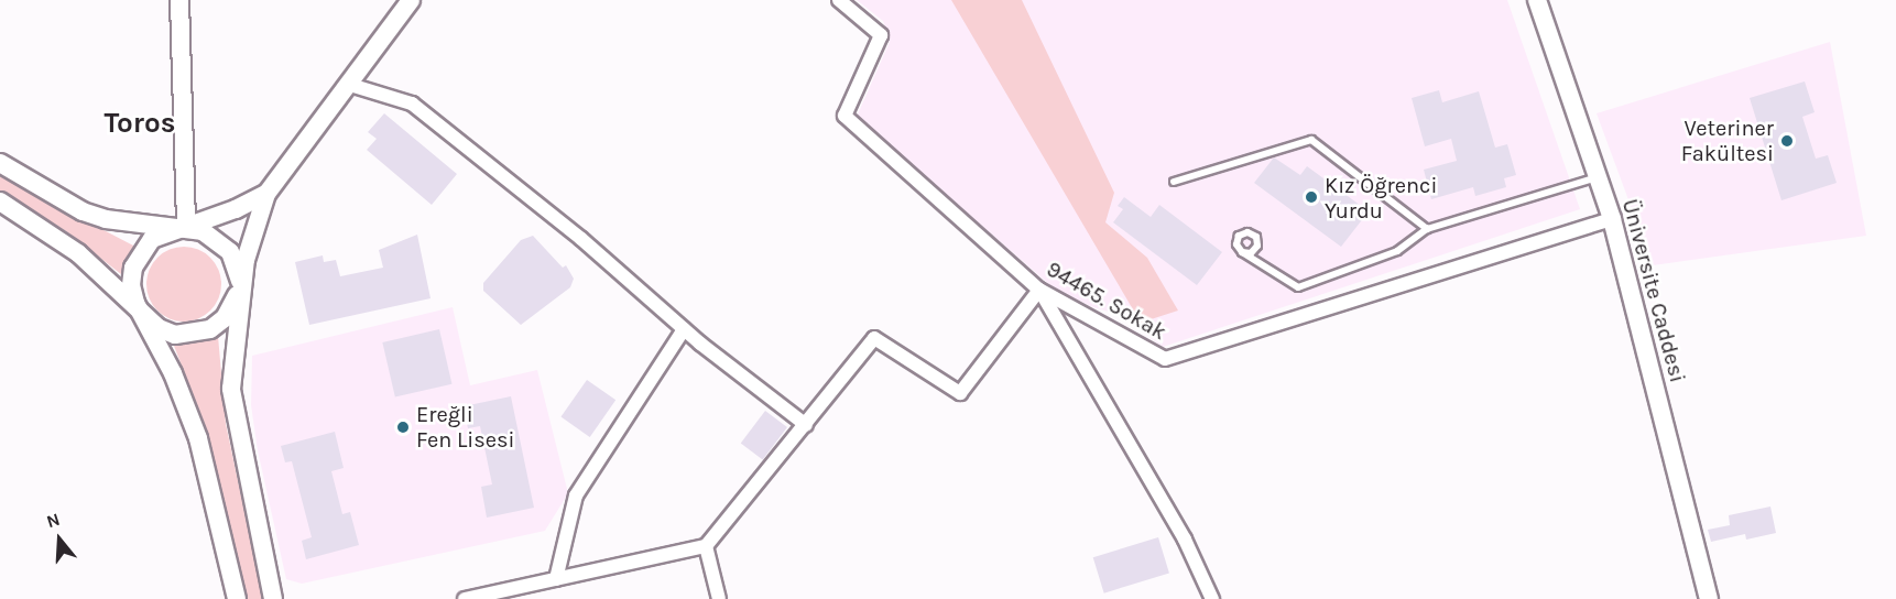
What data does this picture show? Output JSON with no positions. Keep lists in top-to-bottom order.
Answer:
{
  "streets": {
    "main road": ["Üniversite Caddesi"],
    "street": ["94465. Sokak"]
  },
  "crossings": [
    ["Üniversite Caddesi", "94465. Sokak"]
  ],
  "districts": ["Toros"],
  "places": ["Veteriner Fakültesi", "Kız Öğrenci Yurdu", "Ereğli Fen Lisesi"],
  "north": "top"
}
